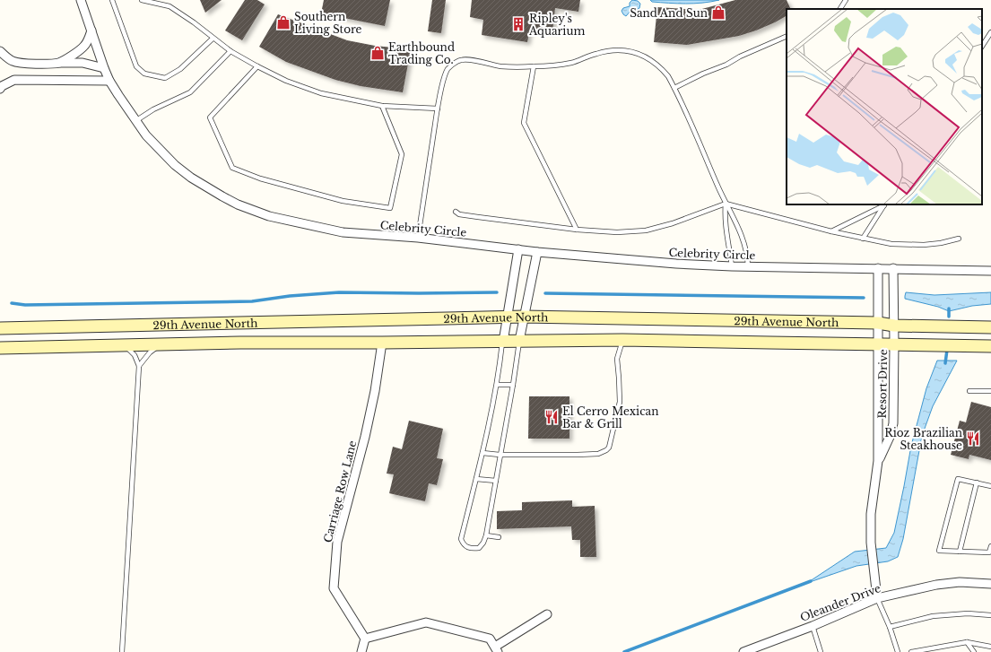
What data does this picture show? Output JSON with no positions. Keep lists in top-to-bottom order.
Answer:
{
  "streets": {
    "main road": ["29th Avenue North"],
    "street": [
      "Celebrity Circle",
      "Resort Drive",
      "Carriage Row Lane",
      "Oleander Drive"
    ]
  },
  "crossings": [
    ["29th Avenue North", "Resort Drive"],
    ["29th Avenue North", "Carriage Row Lane"],
    ["Resort Drive", "Oleander Drive"]
  ],
  "places": {
    "shop": ["Sand And Sun", "Southern Living Store", "Earthbound Trading Co."],
    "building": ["Ripley's Aquarium"],
    "restaurant": ["El Cerro Mexican Bar & Grill", "Rioz Brazilian Steakhouse"]
  }
}
